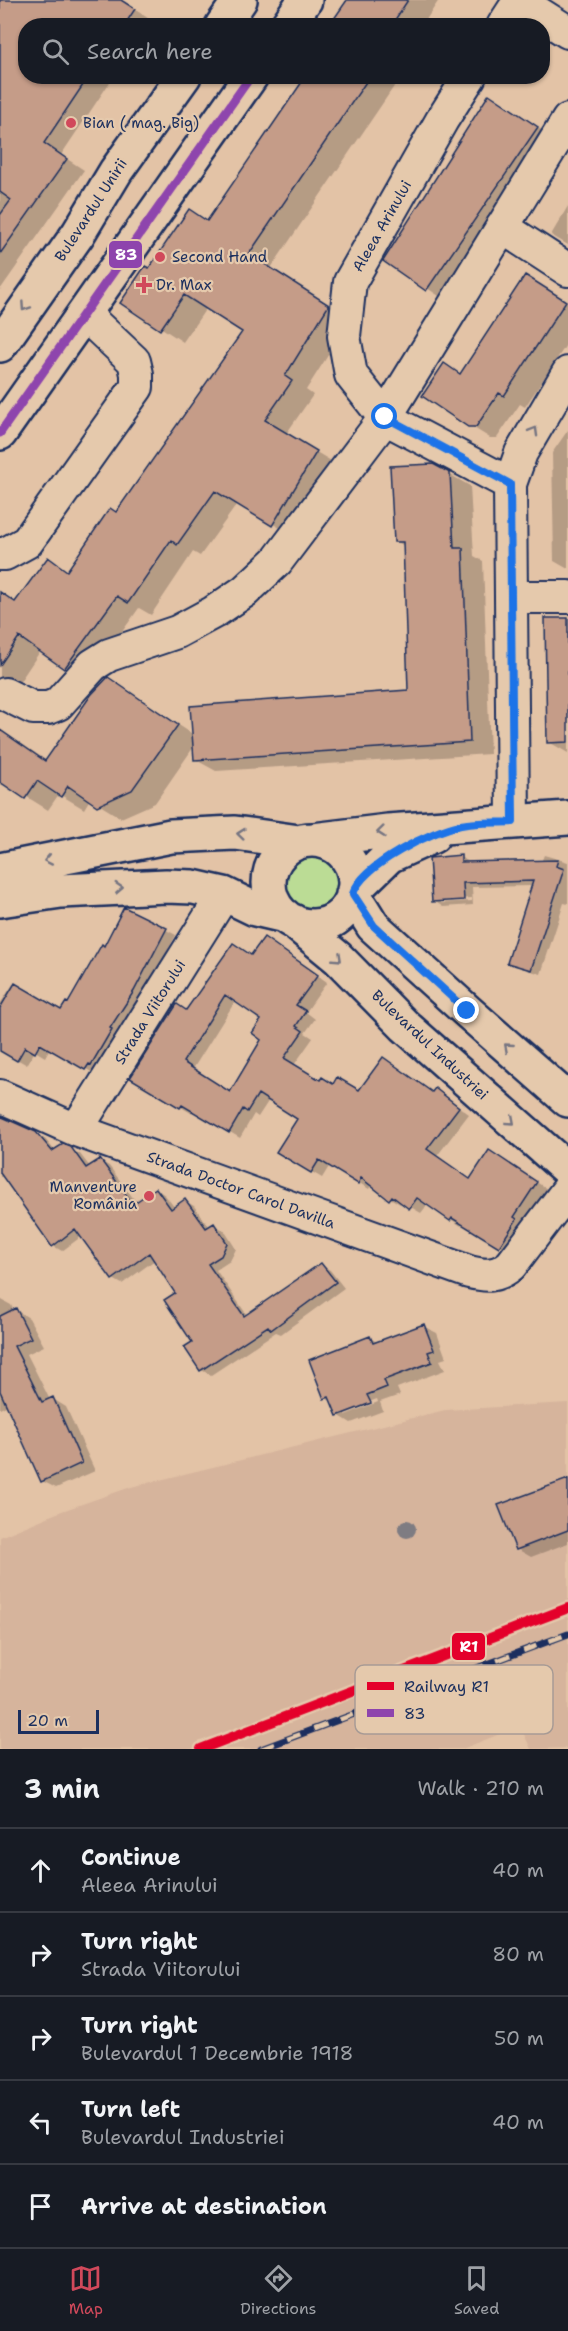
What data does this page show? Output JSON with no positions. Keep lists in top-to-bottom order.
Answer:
{
  "streets": {
    "main road": ["Bulevardul Unirii", "Bulevardul Industriei"],
    "street": ["Aleea Arinului", "Strada Viitorului", "Strada Doctor Carol Davilla"]
  },
  "crossings": [
    ["Strada Viitorului", "Strada Doctor Carol Davilla"]
  ],
  "places": {
    "other": ["Bian ( mag. Big)", "Second Hand", "Manventure România"],
    "health": ["Dr. Max"]
  },
  "lines": ["transit line 83", "rail line R1"],
  "legend": ["Railway R1", "83"],
  "scale_bar": "20 m",
  "page": {
    "search": "Search here",
    "scale": "20 m",
    "heading": ["3 min", "Walk · 210 m"],
    "list": [
      ["Continue", "Aleea Arinului", "40 m"],
      ["Turn right", "Strada Viitorului", "80 m"],
      ["Turn right", "Bulevardul 1 Decembrie 1918", "50 m"],
      ["Turn left", "Bulevardul Industriei", "40 m"],
      "Arrive at destination"
    ],
    "nav": ["Map", "Directions", "Saved"]
  }
}
